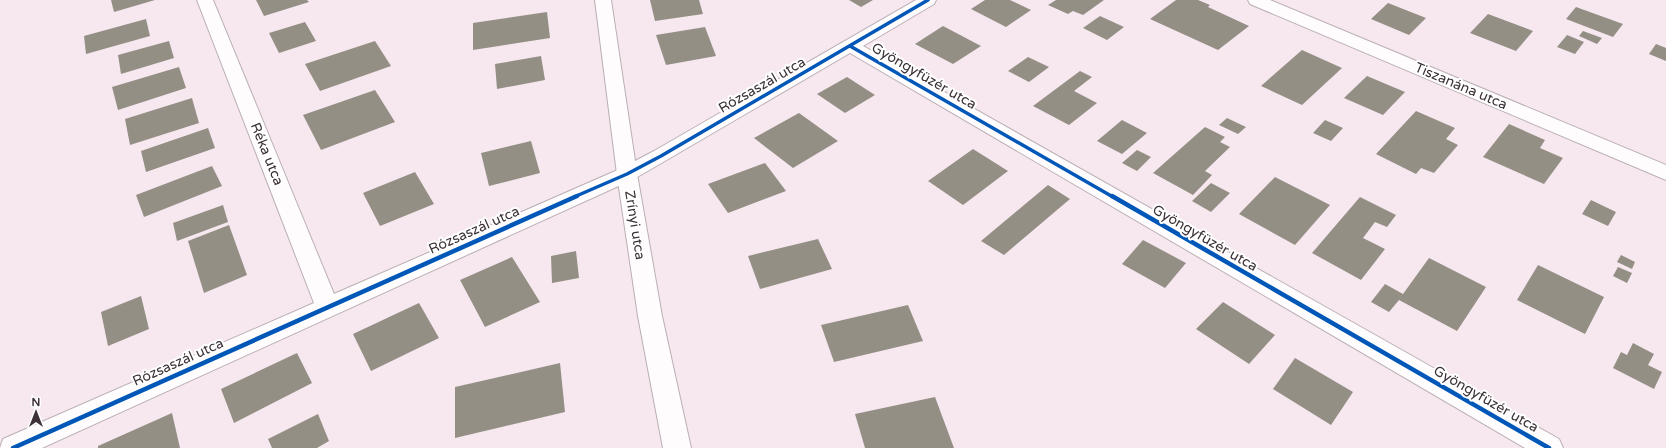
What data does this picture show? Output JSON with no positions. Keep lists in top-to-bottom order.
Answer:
{
  "streets": {
    "street": [
      "Gyöngyfüzér utca",
      "Rózsaszál utca",
      "Tiszanána utca",
      "Réka utca",
      "Zrínyi utca"
    ]
  },
  "crossings": [
    ["Gyöngyfüzér utca", "Rózsaszál utca"],
    ["Rózsaszál utca", "Réka utca"],
    ["Rózsaszál utca", "Zrínyi utca"]
  ],
  "north": "top"
}
